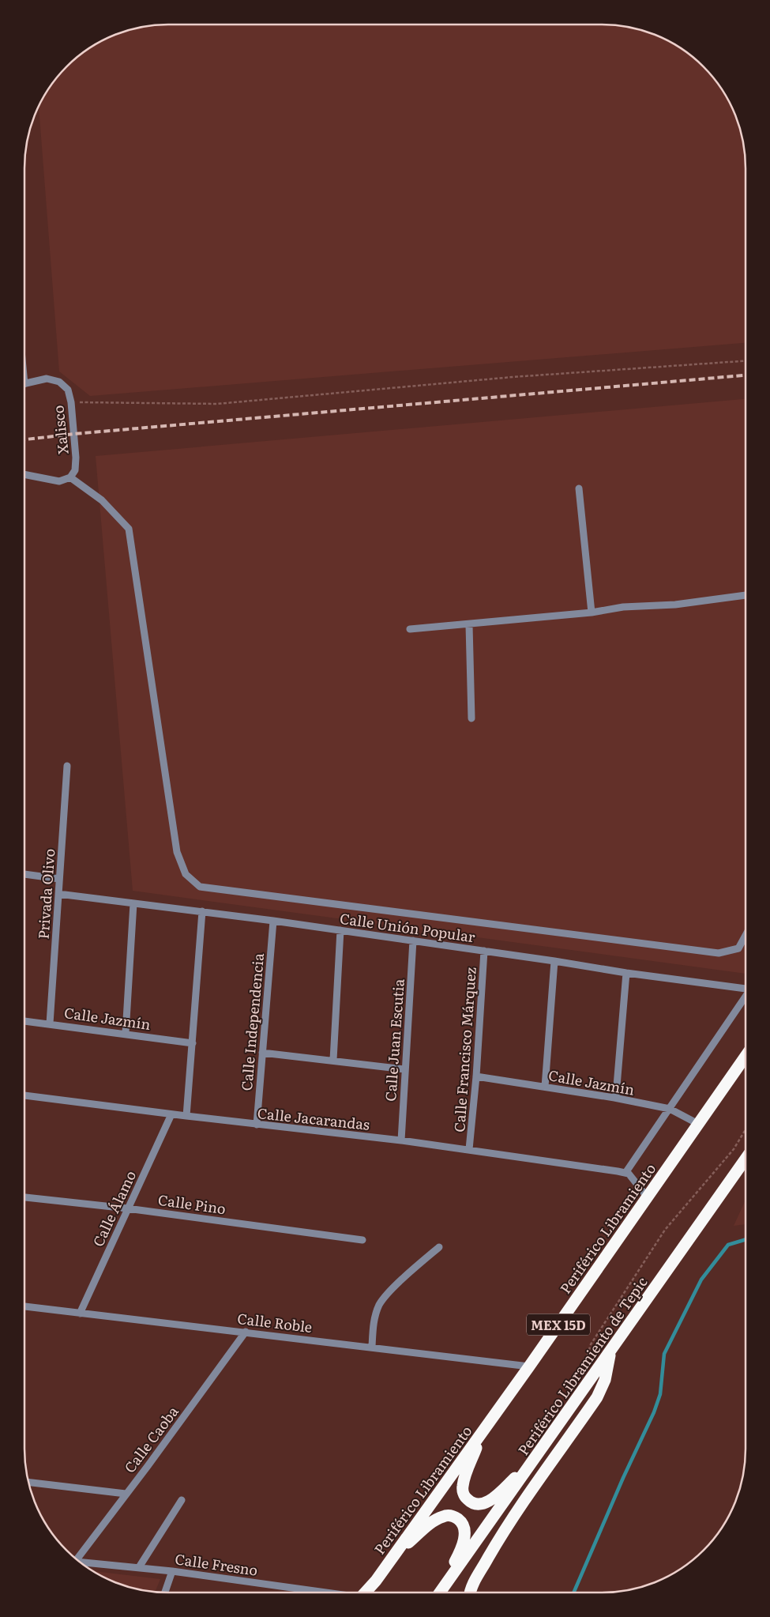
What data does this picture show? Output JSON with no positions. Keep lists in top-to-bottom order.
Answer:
{
  "streets": {
    "highway": ["Periférico Libramiento", "MEX 15D", "Periférico Libramiento de Tepic"],
    "street": [
      "Xalisco",
      "Privada Olivo",
      "Calle Unión Popular",
      "Calle Jazmín",
      "Calle Independencia",
      "Calle Juan Escutia",
      "Calle Francisco Márquez",
      "Calle Jacarandas",
      "Calle Pino",
      "Calle Álamo",
      "Calle Roble",
      "Calle Caoba",
      "Calle Fresno"
    ]
  },
  "crossings": [
    ["Privada Olivo", "Calle Unión Popular"],
    ["Privada Olivo", "Calle Jazmín"],
    ["Calle Unión Popular", "Calle Independencia"],
    ["Calle Unión Popular", "Calle Juan Escutia"],
    ["Calle Unión Popular", "Calle Francisco Márquez"],
    ["Calle Jazmín", "Calle Francisco Márquez"],
    ["Calle Jazmín", "Periférico Libramiento"],
    ["Calle Independencia", "Calle Jacarandas"],
    ["Calle Juan Escutia", "Calle Jacarandas"],
    ["Calle Francisco Márquez", "Calle Jacarandas"],
    ["Calle Jacarandas", "Calle Álamo"],
    ["Calle Pino", "Calle Álamo"],
    ["Calle Álamo", "Calle Roble"],
    ["Periférico Libramiento", "Calle Roble"],
    ["Calle Roble", "Calle Caoba"]
  ]
}
